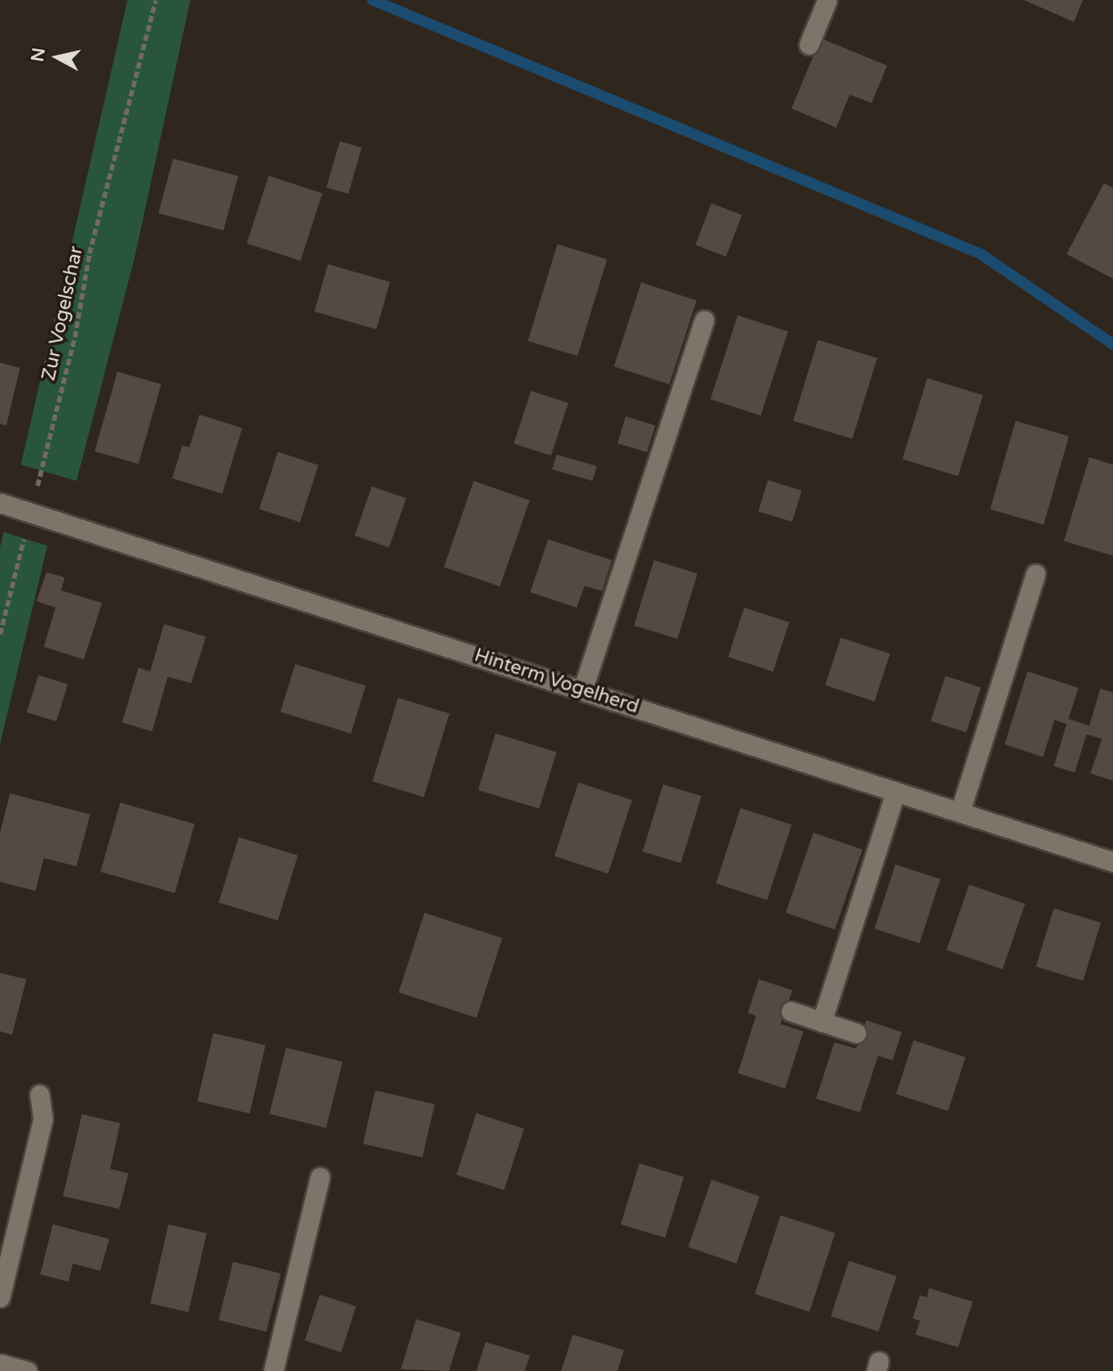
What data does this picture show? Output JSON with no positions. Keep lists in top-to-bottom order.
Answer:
{
  "streets": {
    "street": ["Hinterm Vogelherd"],
    "path": ["Zur Vogelschar"]
  },
  "crossings": [
    ["Zur Vogelschar", "Hinterm Vogelherd"]
  ],
  "north": "left"
}
